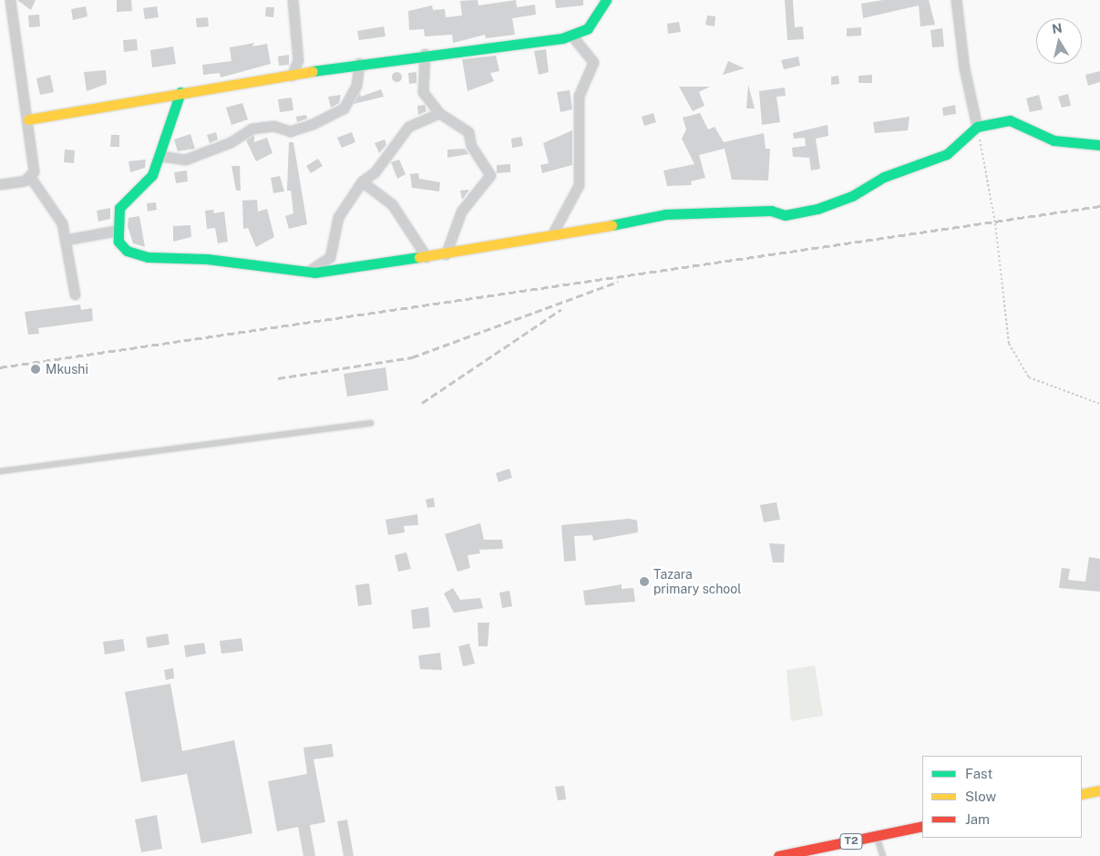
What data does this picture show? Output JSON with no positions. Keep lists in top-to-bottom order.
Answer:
{
  "streets": {
    "main road": ["T2"]
  },
  "places": ["Mkushi", "Tazara primary school"],
  "legend": ["Fast", "Slow", "Jam"],
  "north": "top"
}
